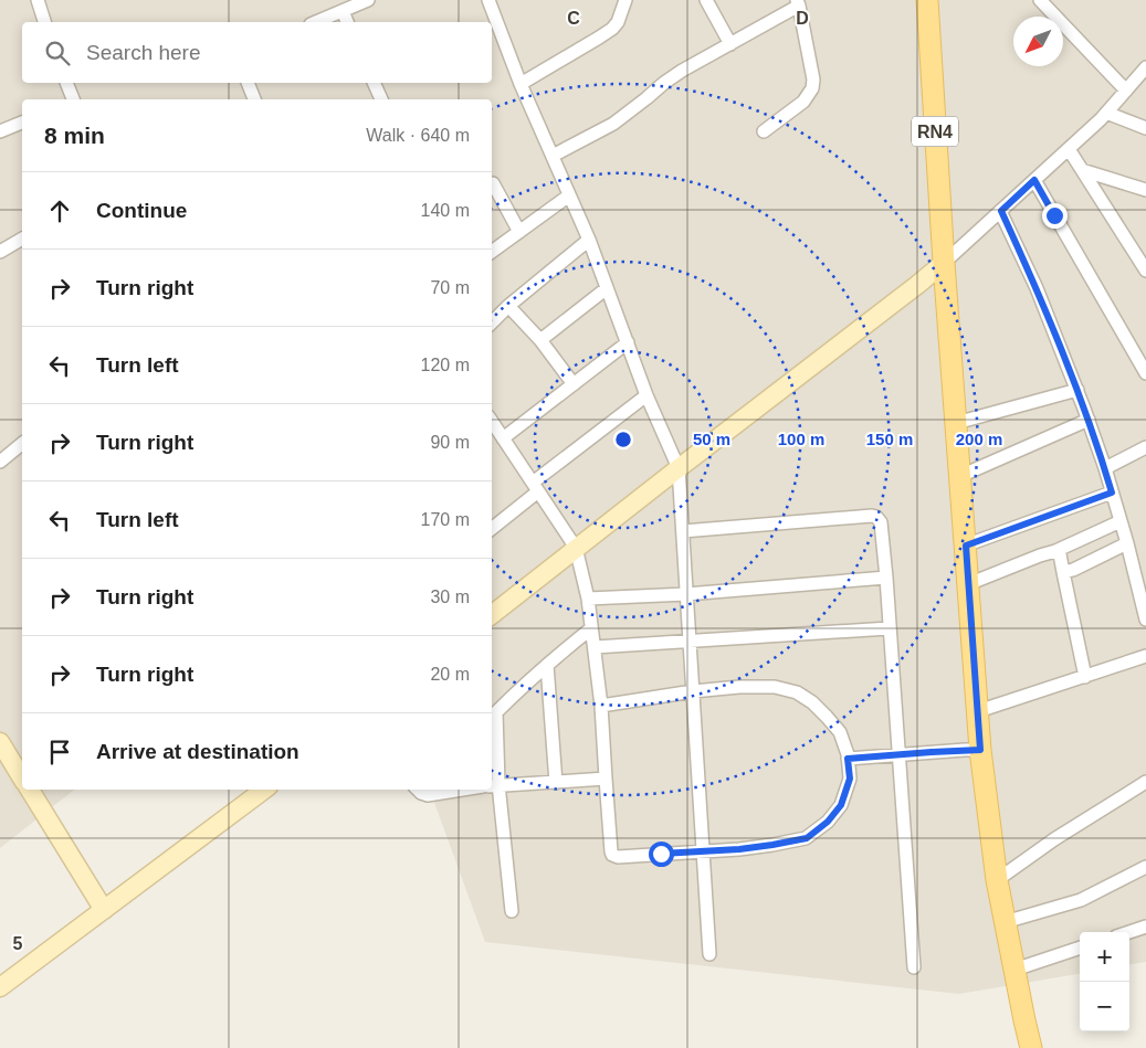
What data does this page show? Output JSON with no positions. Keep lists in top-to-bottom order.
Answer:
{
  "streets": {
    "main road": ["RN4"]
  },
  "north": "bottom left",
  "page": {
    "search": "Search here",
    "heading": ["8 min", "Walk · 640 m"],
    "list": [
      ["Continue", "140 m"],
      ["Turn right", "70 m"],
      ["Turn left", "120 m"],
      ["Turn right", "90 m"],
      ["Turn left", "170 m"],
      ["Turn right", "30 m"],
      ["Turn right", "20 m"],
      "Arrive at destination"
    ],
    "map_buttons": ["+", "−"]
  },
  "grid": {
    "columns": ["C", "D"],
    "rows": ["5"]
  },
  "rings": [
    "50 m",
    "100 m",
    "150 m",
    "200 m"
  ]
}
